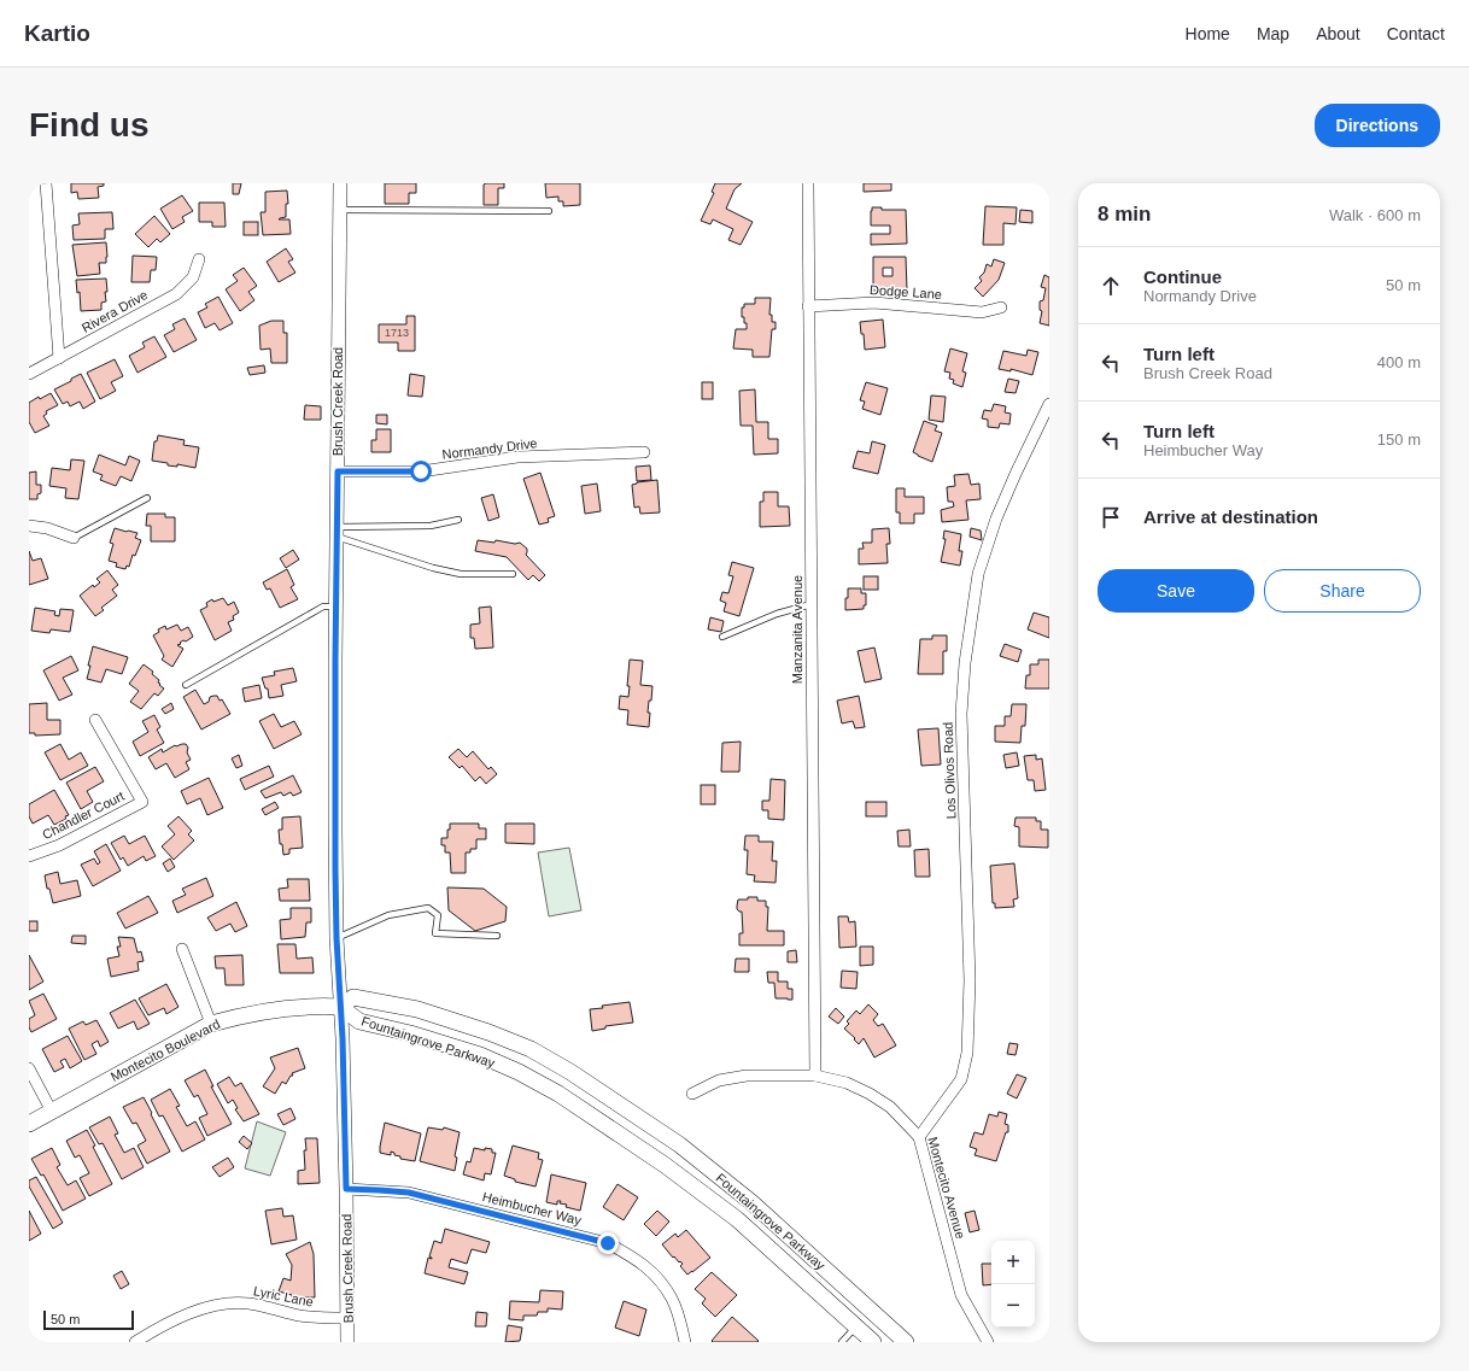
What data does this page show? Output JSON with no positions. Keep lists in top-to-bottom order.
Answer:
{
  "streets": {
    "main road": ["Fountaingrove Parkway", "Montecito Boulevard"],
    "street": [
      "Dodge Lane",
      "Rivera Drive",
      "Brush Creek Road",
      "Normandy Drive",
      "Manzanita Avenue",
      "Los Olivos Road",
      "Chandler Court",
      "Montecito Avenue",
      "Heimbucher Way",
      "Lyric Lane"
    ]
  },
  "crossings": [
    ["Dodge Lane", "Manzanita Avenue"],
    ["Brush Creek Road", "Normandy Drive"],
    ["Brush Creek Road", "Fountaingrove Parkway"],
    ["Brush Creek Road", "Montecito Boulevard"],
    ["Brush Creek Road", "Heimbucher Way"],
    ["Brush Creek Road", "Lyric Lane"],
    ["Manzanita Avenue", "Montecito Avenue"],
    ["Los Olivos Road", "Montecito Avenue"],
    ["Fountaingrove Parkway", "Montecito Boulevard"]
  ],
  "house_numbers": ["1713"],
  "scale_bar": "50 m",
  "page": {
    "header": "Kartio",
    "nav": [
      "Home",
      "Map",
      "About",
      "Contact"
    ],
    "buttons": [
      "Directions",
      ["Save", "Share"]
    ],
    "title": "Find us",
    "heading": ["8 min", "Walk · 600 m"],
    "list": [
      ["Continue", "Normandy Drive", "50 m"],
      ["Turn left", "Brush Creek Road", "400 m"],
      ["Turn left", "Heimbucher Way", "150 m"],
      "Arrive at destination"
    ],
    "map_buttons": ["+", "−"],
    "scale": "50 m"
  }
}
